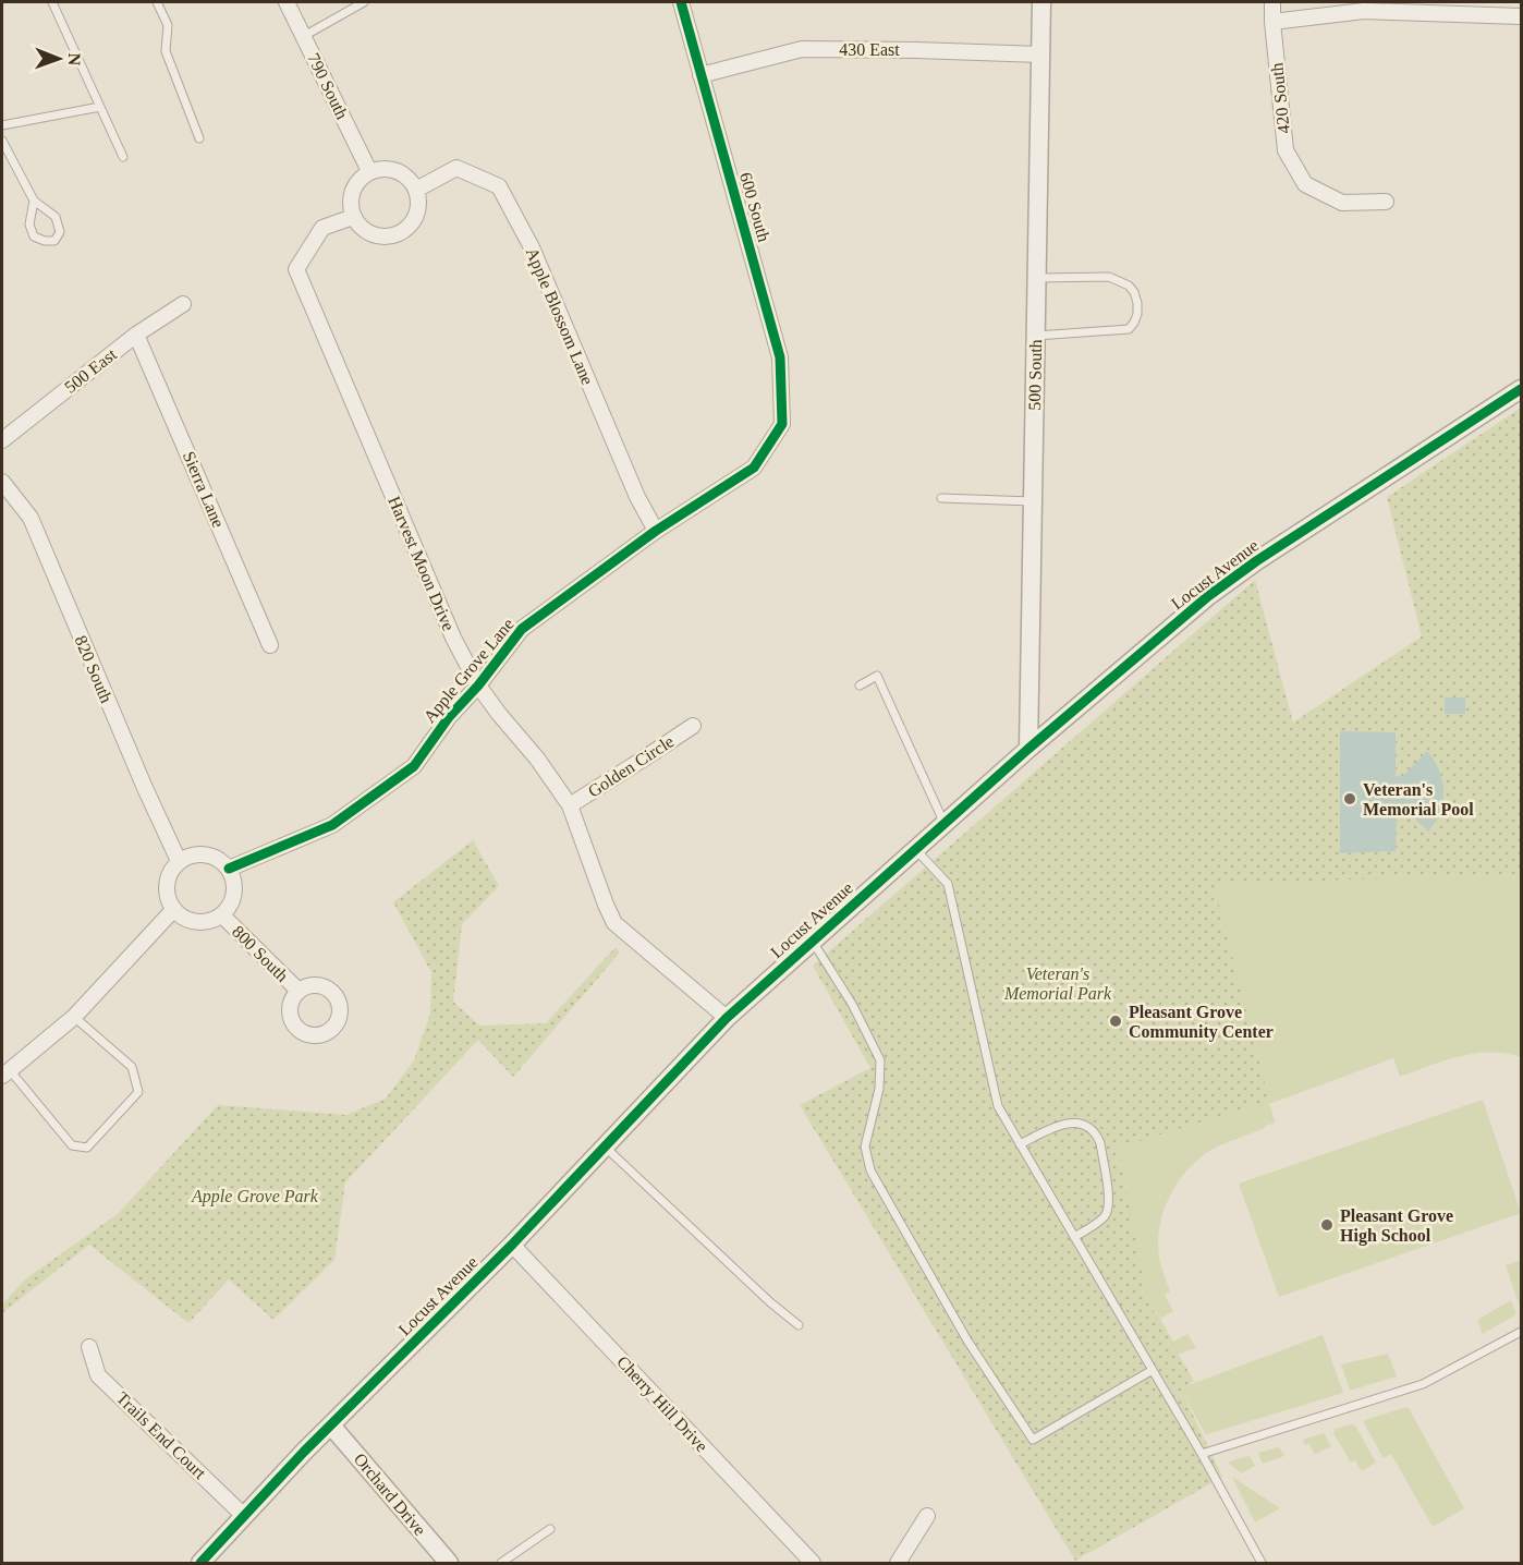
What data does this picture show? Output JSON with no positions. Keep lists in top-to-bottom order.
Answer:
{
  "streets": {
    "street": [
      "430 East",
      "790 South",
      "420 South",
      "600 South",
      "Apple Blossom Lane",
      "500 East",
      "500 South",
      "Sierra Lane",
      "Harvest Moon Drive",
      "Locust Avenue",
      "820 South",
      "Apple Grove Lane",
      "Golden Circle",
      "800 South",
      "Cherry Hill Drive",
      "Trails End Court",
      "Orchard Drive"
    ]
  },
  "crossings": [
    ["430 East", "600 South"],
    ["430 East", "500 South"],
    ["790 South", "Apple Blossom Lane"],
    ["790 South", "Harvest Moon Drive"],
    ["600 South", "Apple Grove Lane"],
    ["Apple Blossom Lane", "Harvest Moon Drive"],
    ["Apple Blossom Lane", "Apple Grove Lane"],
    ["500 East", "Sierra Lane"],
    ["500 South", "Locust Avenue"],
    ["Harvest Moon Drive", "Locust Avenue"],
    ["Harvest Moon Drive", "Apple Grove Lane"],
    ["Harvest Moon Drive", "Golden Circle"],
    ["Locust Avenue", "Cherry Hill Drive"],
    ["Locust Avenue", "Trails End Court"],
    ["Locust Avenue", "Orchard Drive"],
    ["820 South", "Apple Grove Lane"],
    ["820 South", "800 South"],
    ["Apple Grove Lane", "800 South"]
  ],
  "parks": ["Veteran's Memorial Park", "Apple Grove Park"],
  "places": ["Veteran's Memorial Pool", "Pleasant Grove Community Center", "Pleasant Grove High School"],
  "north": "right"
}
